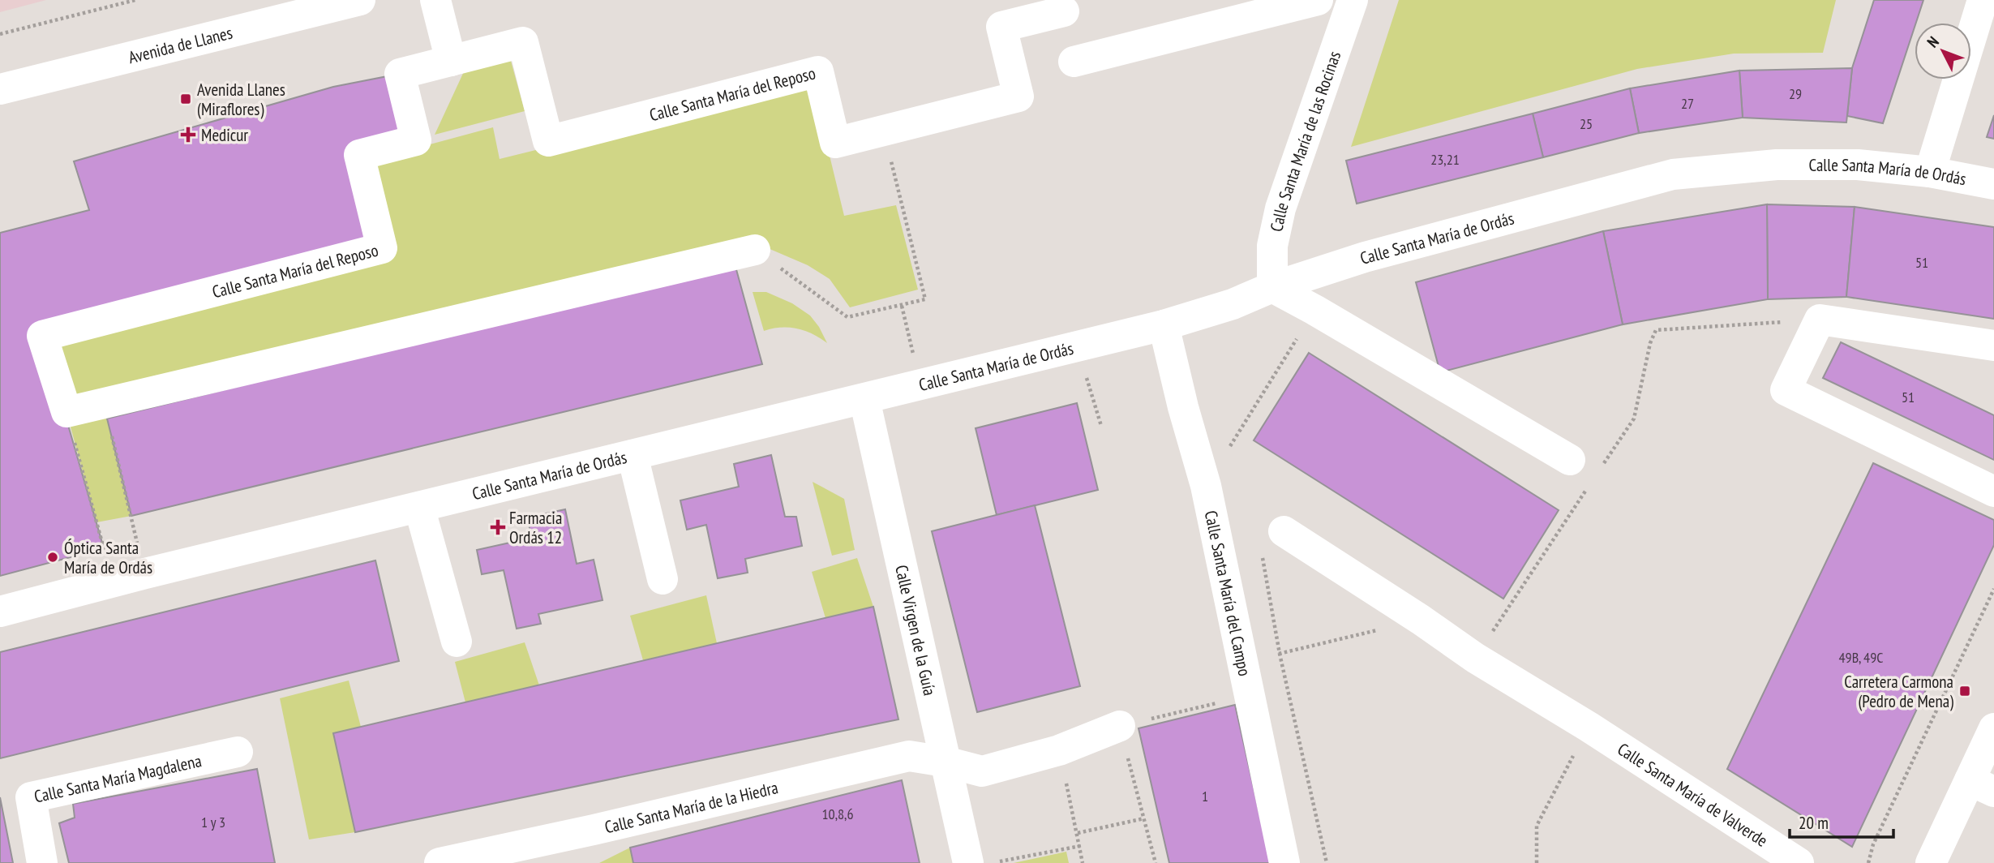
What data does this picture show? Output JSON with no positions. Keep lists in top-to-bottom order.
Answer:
{
  "streets": {
    "street": [
      "Avenida de Llanes",
      "Calle Santa María del Reposo",
      "Calle Santa María de las Rocinas",
      "Calle Santa María de Ordás",
      "Calle Santa María del Campo",
      "Calle Virgen de la Guía",
      "Calle Santa María Magdalena",
      "Calle Santa María de Valverde",
      "Calle Santa María de la Hiedra"
    ]
  },
  "crossings": [
    ["Calle Santa María de las Rocinas", "Calle Santa María de Ordás"],
    ["Calle Santa María de Ordás", "Calle Santa María del Campo"],
    ["Calle Santa María de Ordás", "Calle Virgen de la Guía"],
    ["Calle Virgen de la Guía", "Calle Santa María de la Hiedra"]
  ],
  "places": {
    "transit": ["Avenida Llanes (Miraflores)", "Carretera Carmona (Pedro de Mena)"],
    "health": ["Medicur", "Farmacia Ordás 12"],
    "other": ["Óptica Santa María de Ordás"]
  },
  "house_numbers": [
    "29",
    "27",
    "25",
    "23,21",
    "51",
    "51",
    "49B, 49C",
    "1",
    "10,8,6",
    "1 y 3"
  ],
  "scale_bar": "20 m",
  "north": "top left"
}
